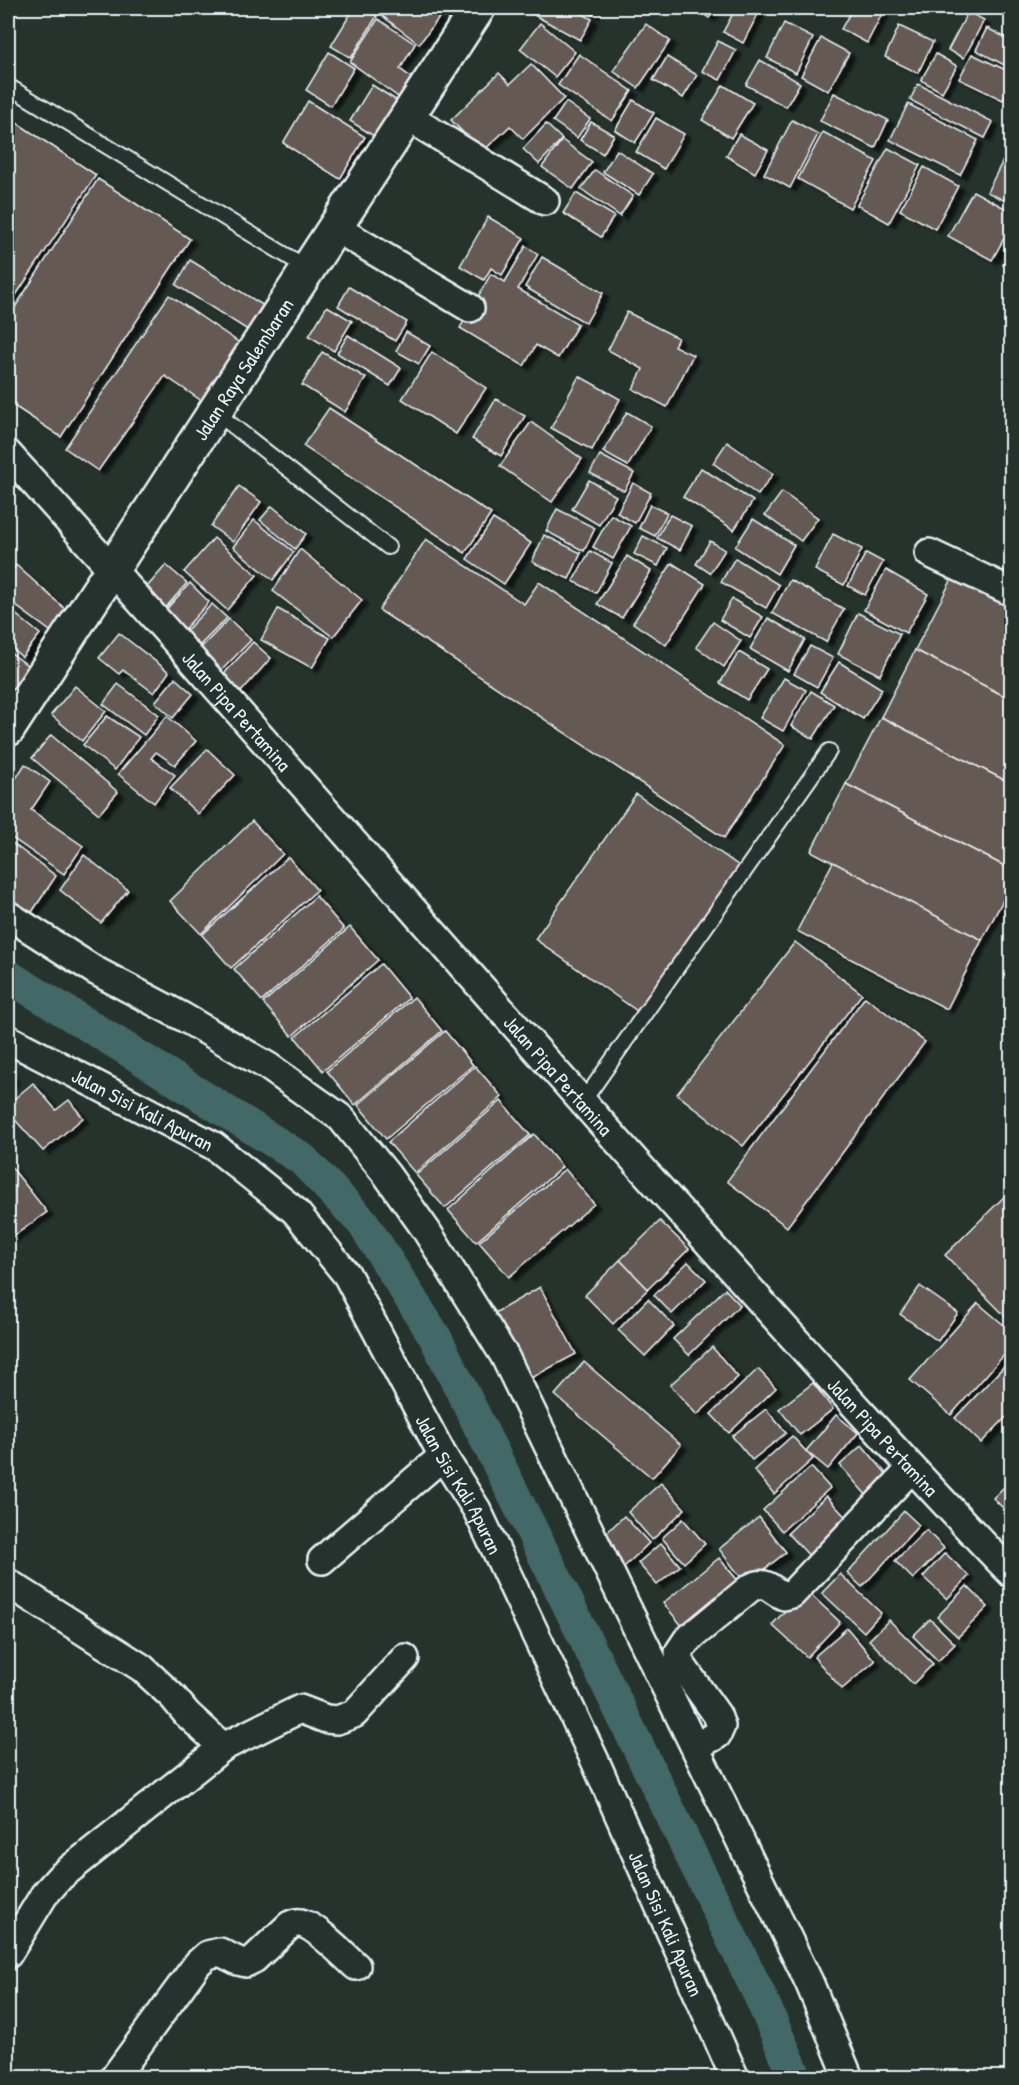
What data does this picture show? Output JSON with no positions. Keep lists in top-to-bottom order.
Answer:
{
  "streets": {
    "main road": ["Jalan Raya Salembaran"],
    "street": ["Jalan Pipa Pertamina", "Jalan Sisi Kali Apuran"]
  },
  "crossings": [
    ["Jalan Raya Salembaran", "Jalan Pipa Pertamina"]
  ]
}
